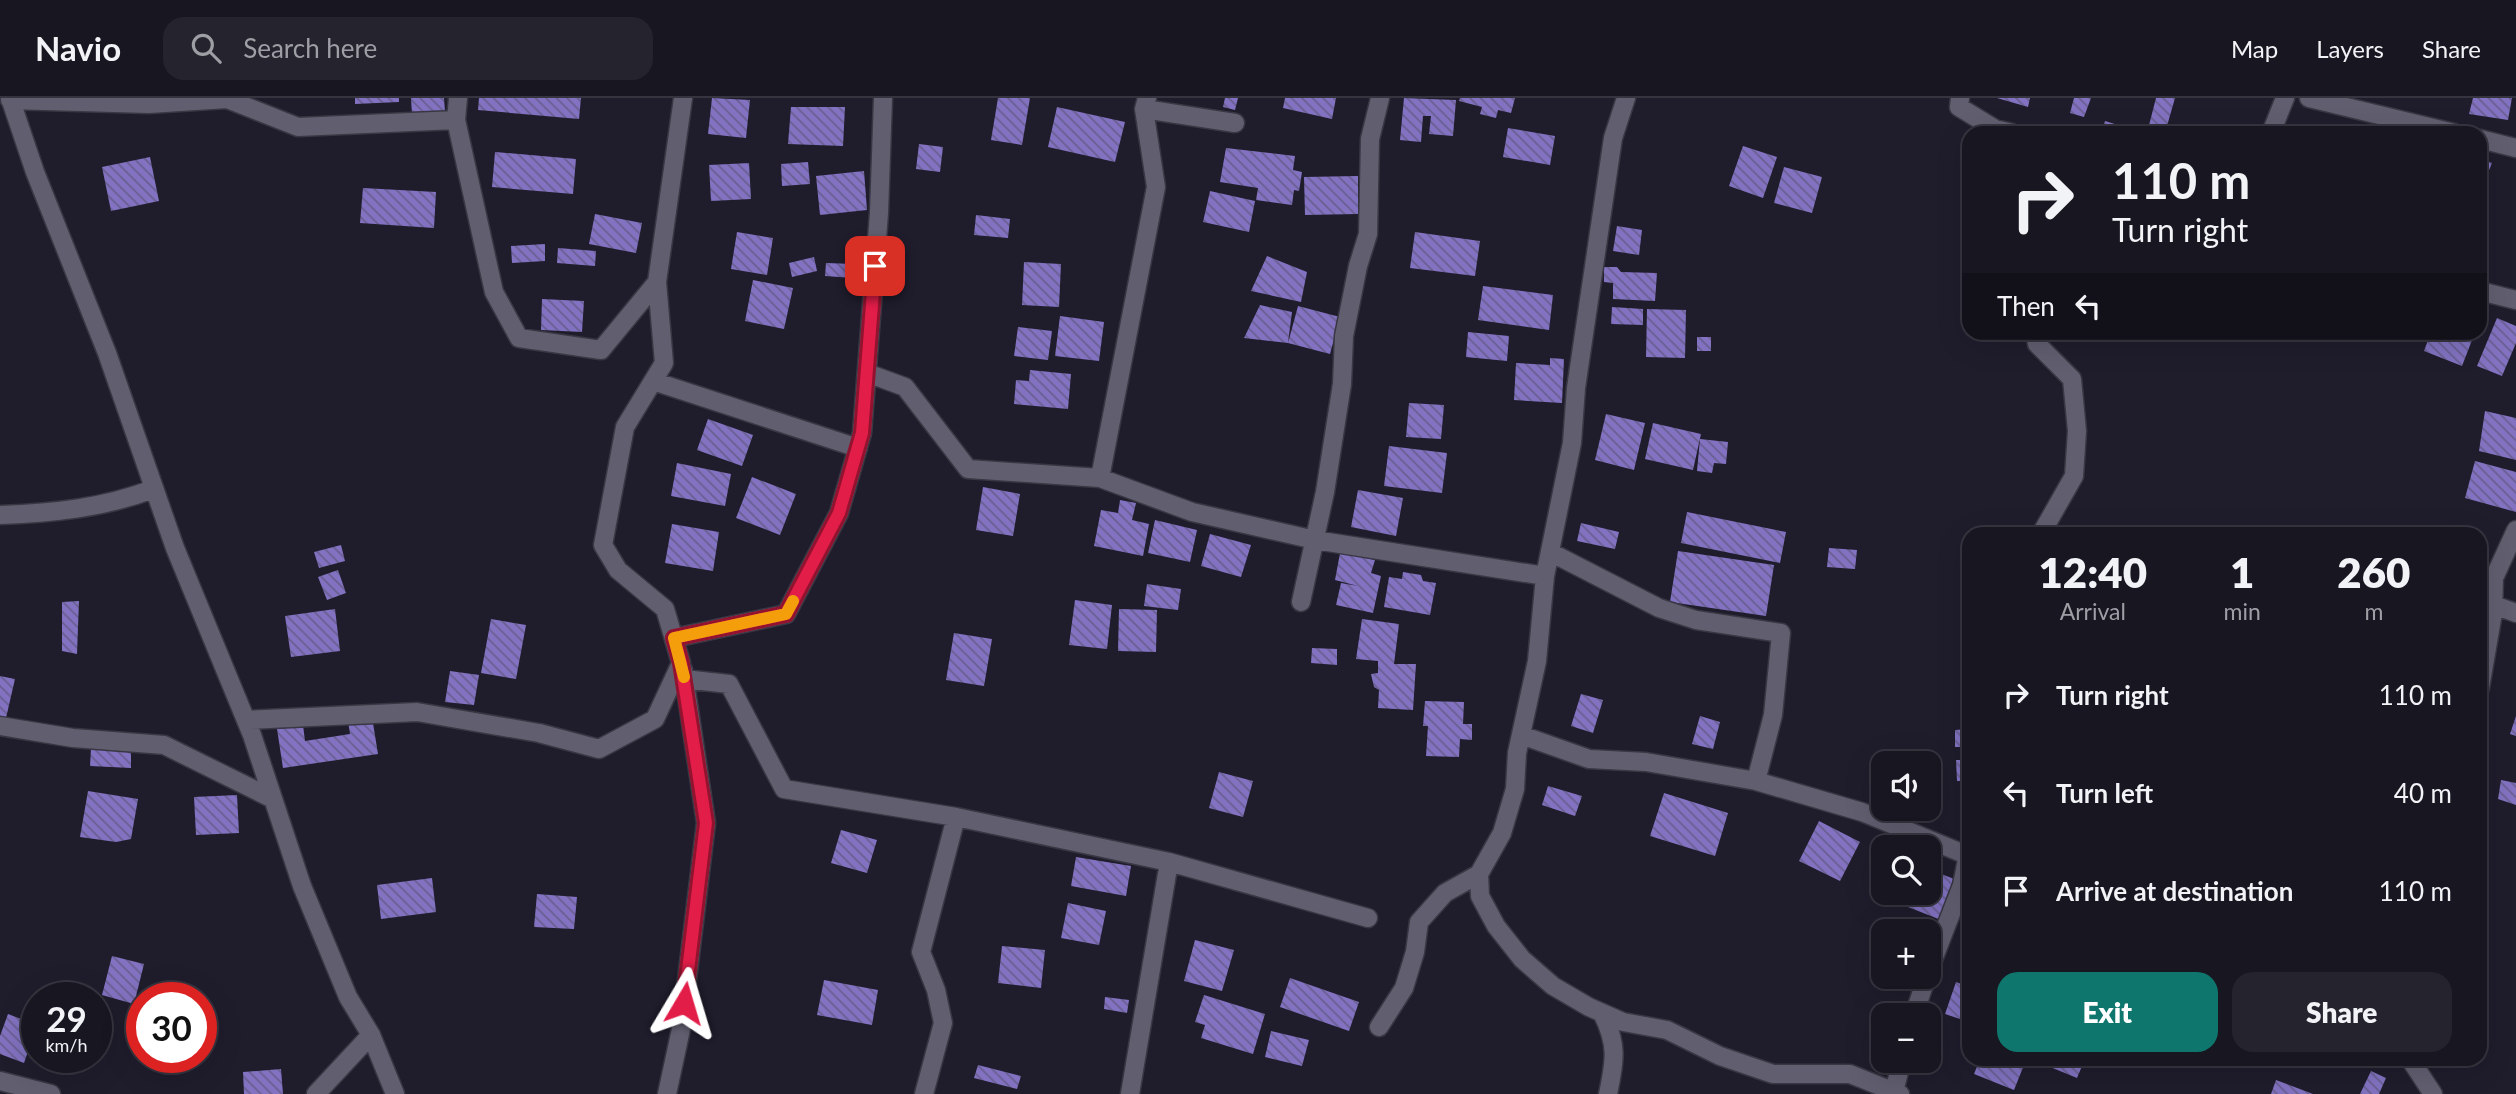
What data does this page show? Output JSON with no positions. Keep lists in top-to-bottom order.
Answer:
{
  "page": {
    "header": "Navio",
    "search": "Search here",
    "nav": ["Map", "Layers", "Share"],
    "turn": ["110 m", "Turn right"],
    "then": "Then",
    "eta": [
      "12:40",
      "Arrival",
      "1",
      "min",
      "260",
      "m"
    ],
    "list": [
      {
        "name": "Turn right",
        "value": "110 m"
      },
      {
        "name": "Turn left",
        "value": "40 m"
      },
      {
        "name": "Arrive at destination",
        "value": "110 m"
      }
    ],
    "map_buttons": ["+", "−"],
    "buttons": ["Exit", "Share"],
    "speed": "29 km/h",
    "limit": "30"
  }
}
